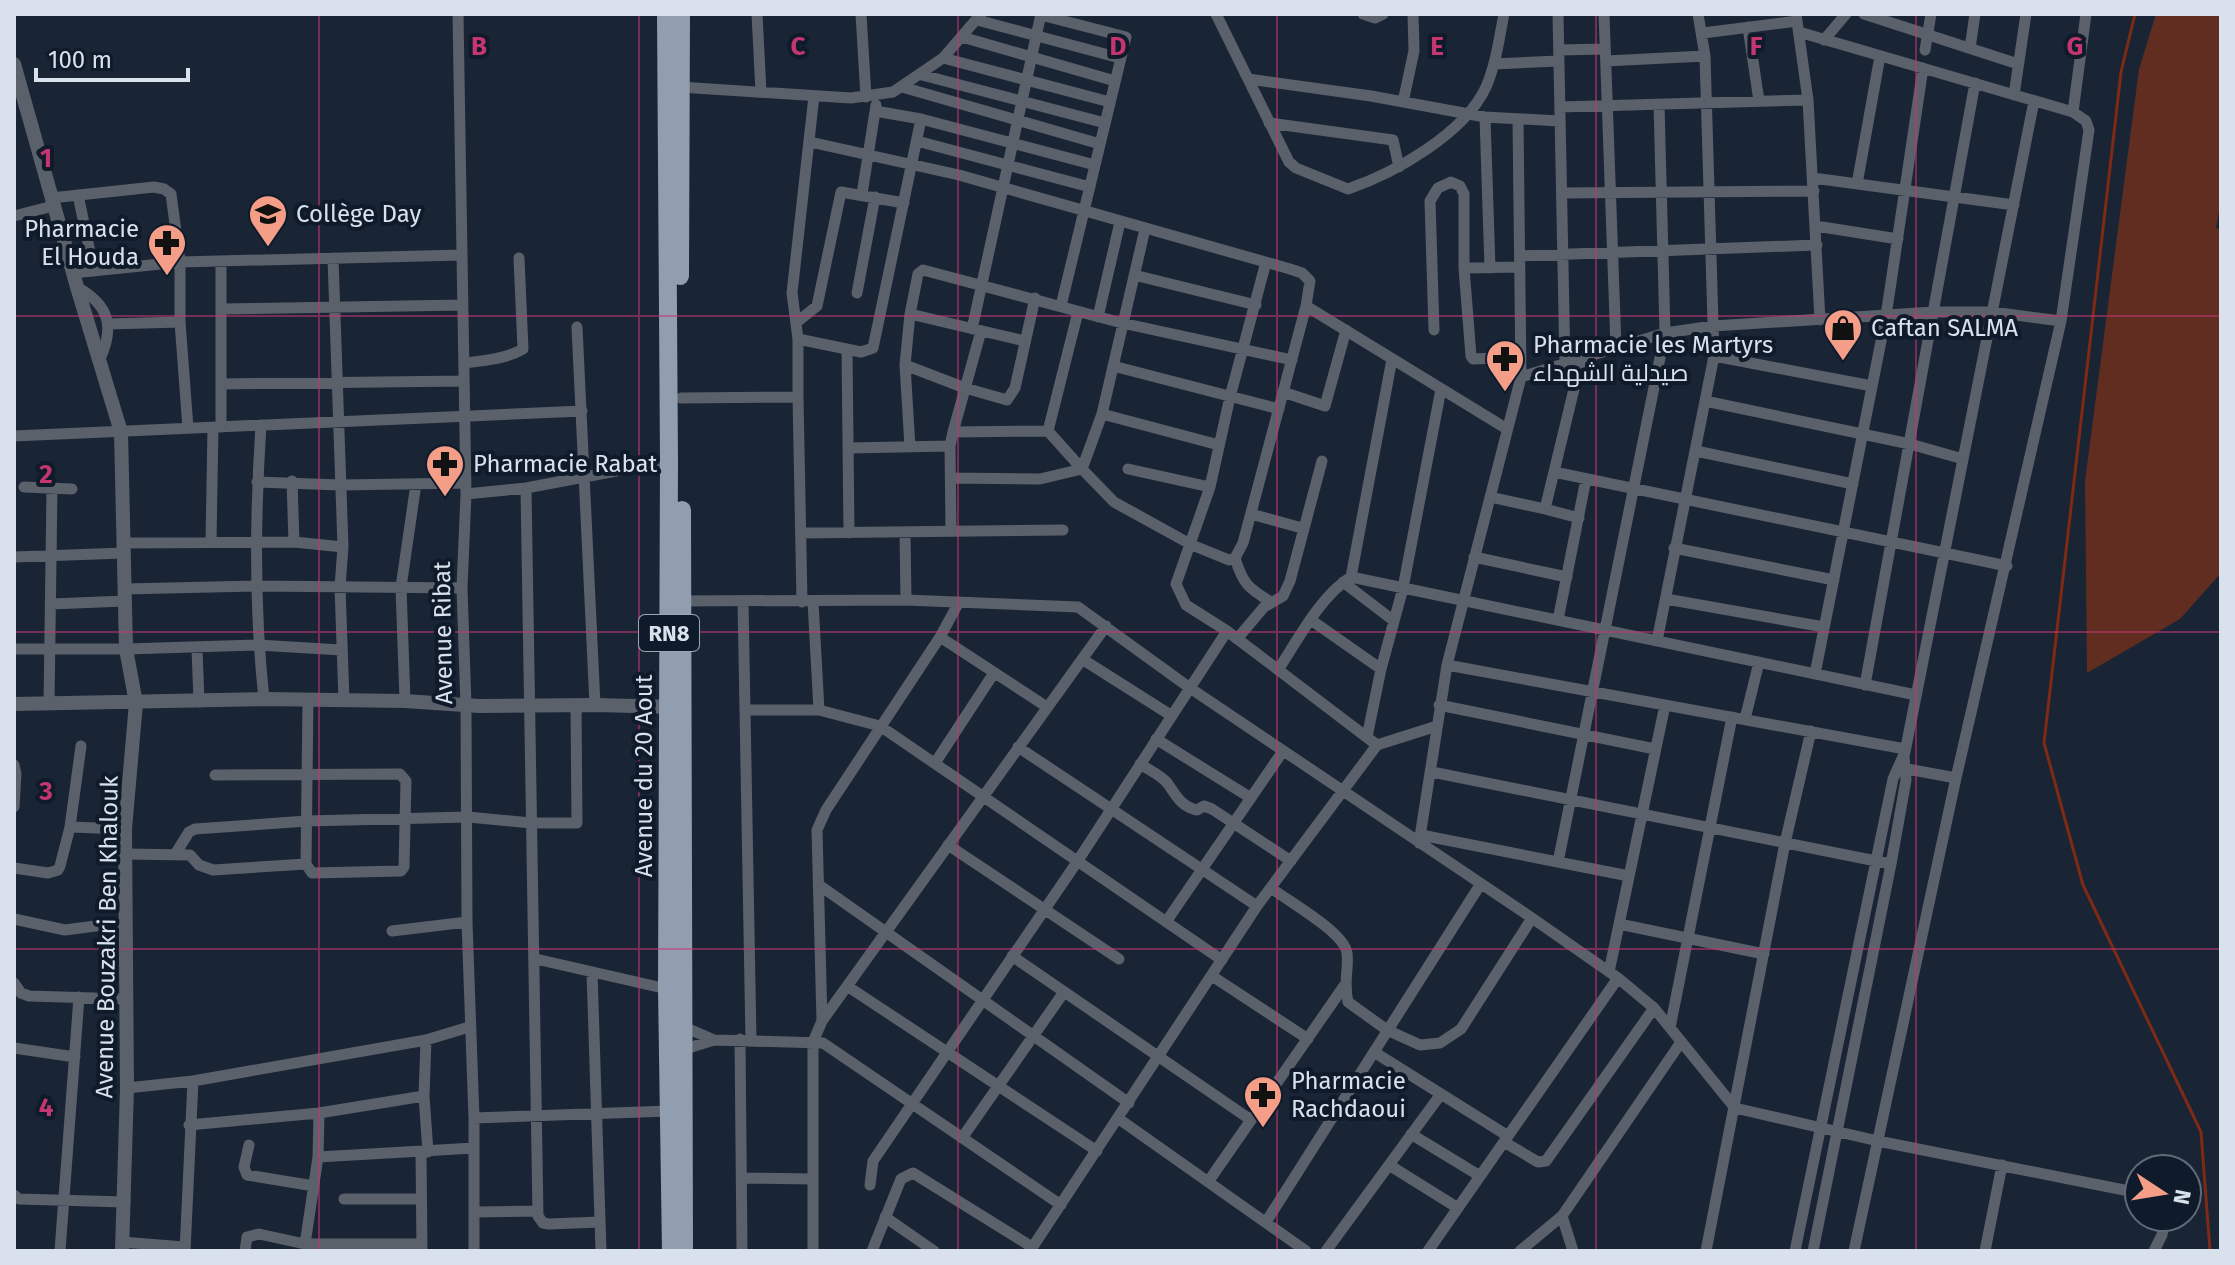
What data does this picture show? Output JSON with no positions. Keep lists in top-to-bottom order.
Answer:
{
  "streets": {
    "main road": ["RN8", "Avenue du 20 Aout"],
    "street": ["Avenue Ribat", "Avenue Bouzakri Ben Khalouk"]
  },
  "places": {
    "school or university": ["Collège Day"],
    "pharmacy": [
      "Pharmacie El Houda",
      "Pharmacie les Martyrs صيدلية الشهداء",
      "Pharmacie Rabat",
      "Pharmacie Rachdaoui"
    ],
    "shop": ["Caftan SALMA"]
  },
  "scale_bar": "100 m",
  "north": "right",
  "grid": {
    "columns": [
      "B",
      "C",
      "D",
      "E",
      "F",
      "G"
    ],
    "rows": [
      "1",
      "2",
      "3",
      "4"
    ]
  }
}
